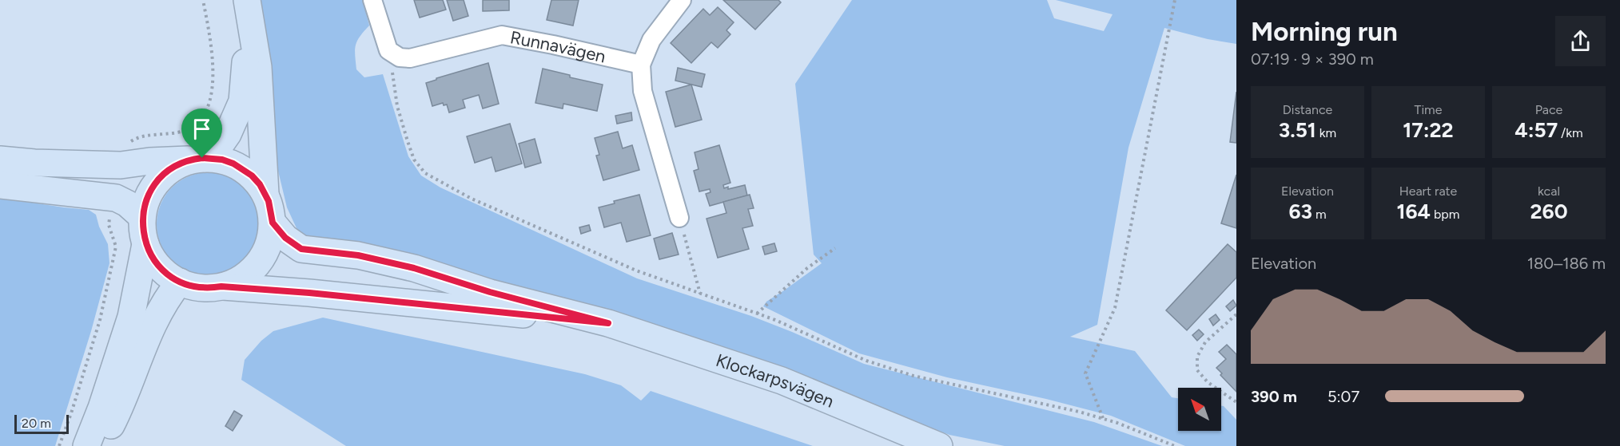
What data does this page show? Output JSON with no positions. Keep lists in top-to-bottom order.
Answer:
{
  "streets": {
    "street": ["Runnavägen", "Klockarpsvägen"]
  },
  "scale_bar": "20 m",
  "north": "top left",
  "page": {
    "heading": ["Morning run", "07:19 · 9 × 390 m"],
    "stats": [
      ["Distance", "3.51 km"],
      ["Time", "17:22"],
      ["Pace", "4:57 /km"],
      ["Elevation", "63 m"],
      ["Heart rate", "164 bpm"],
      ["kcal", "260"]
    ],
    "chart": ["Elevation", "180–186 m"],
    "list": [
      {
        "name": "390 m",
        "note": "5:07"
      }
    ],
    "scale": "20 m"
  }
}
